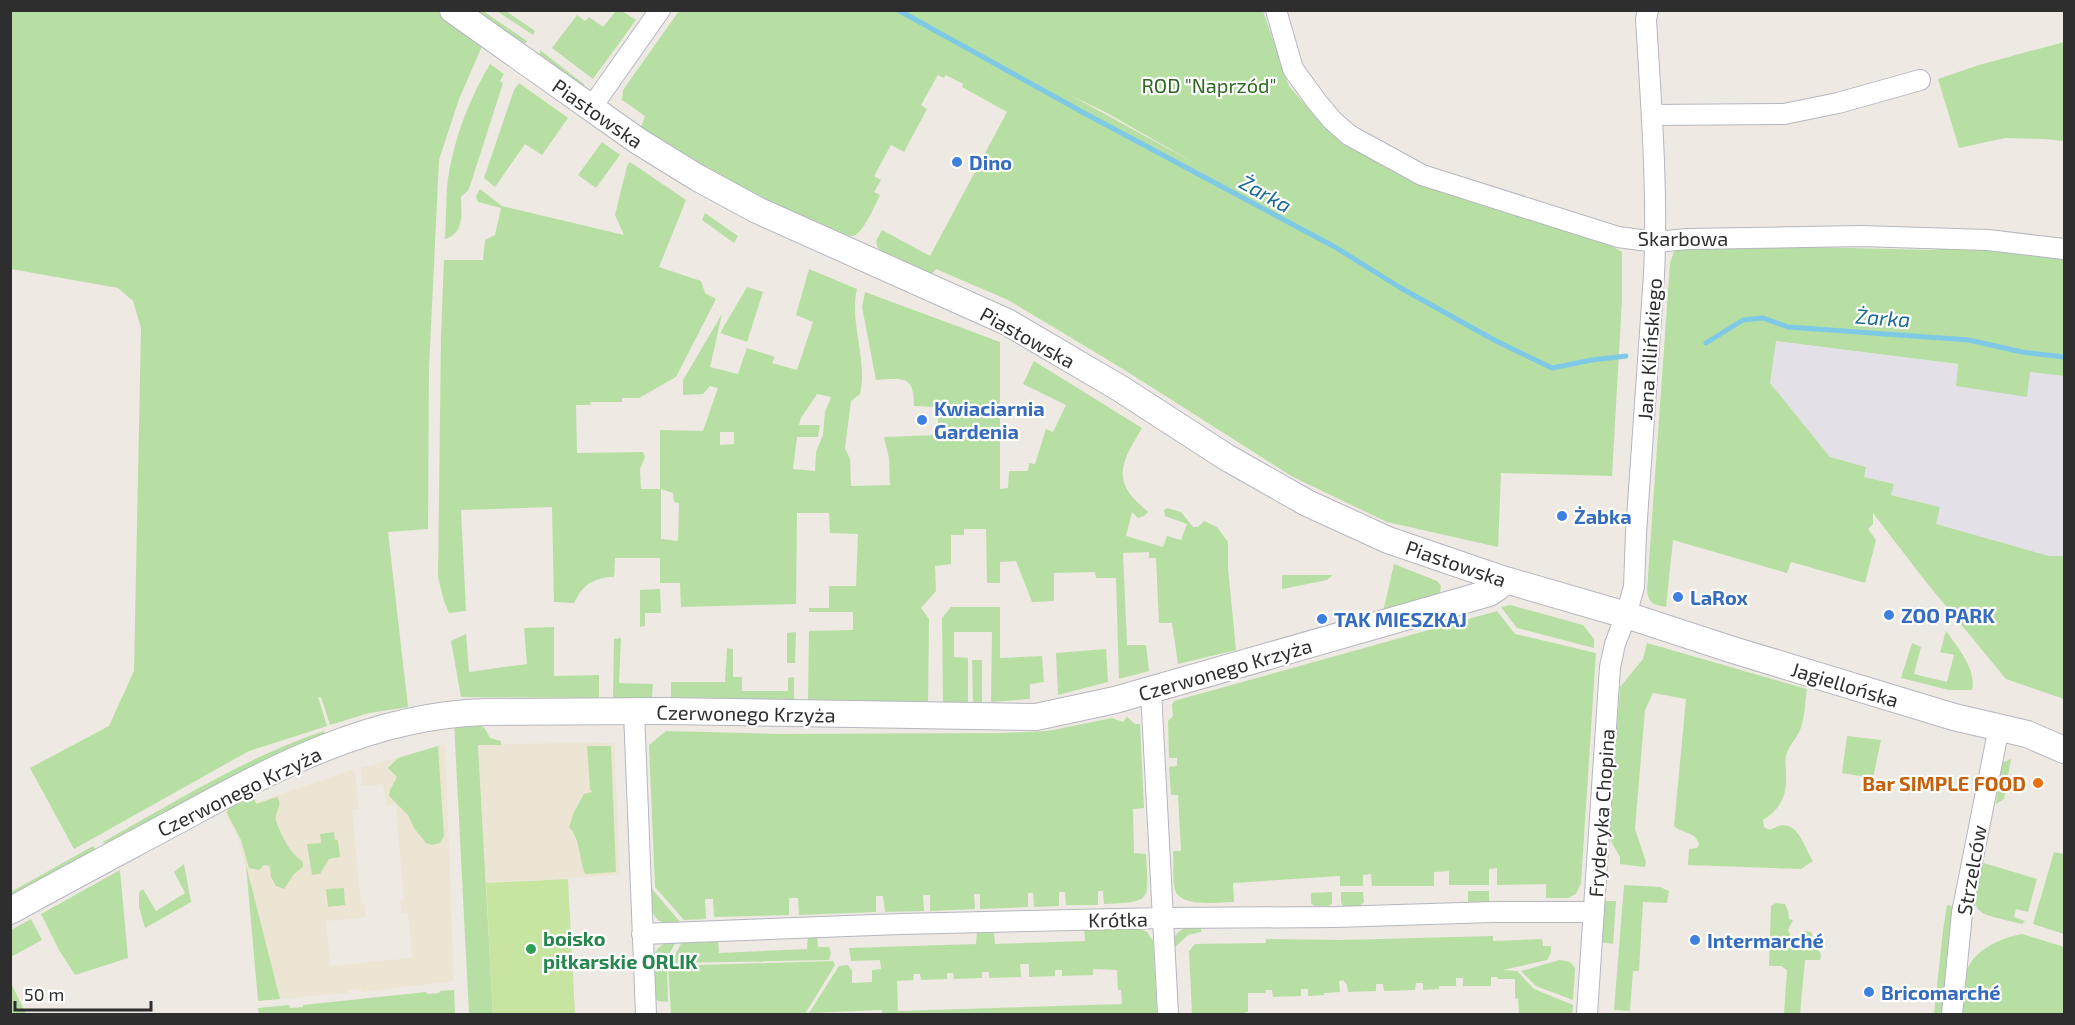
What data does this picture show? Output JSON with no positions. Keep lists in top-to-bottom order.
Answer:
{
  "streets": {
    "street": [
      "Piastowska",
      "Skarbowa",
      "Jana Kilińskiego",
      "Czerwonego Krzyża",
      "Jagiellońska",
      "Fryderyka Chopina",
      "Strzelców",
      "Krótka"
    ]
  },
  "crossings": [
    ["Piastowska", "Jana Kilińskiego"],
    ["Piastowska", "Czerwonego Krzyża"],
    ["Piastowska", "Jagiellońska"],
    ["Piastowska", "Fryderyka Chopina"],
    ["Skarbowa", "Jana Kilińskiego"],
    ["Jana Kilińskiego", "Jagiellońska"],
    ["Jana Kilińskiego", "Fryderyka Chopina"],
    ["Jagiellońska", "Fryderyka Chopina"],
    ["Jagiellońska", "Strzelców"],
    ["Fryderyka Chopina", "Krótka"]
  ],
  "water": ["Żarka"],
  "parks": ["ROD \"Naprzód\""],
  "places": [
    "Dino",
    "Kwiaciarnia Gardenia",
    "Żabka",
    "LaRox",
    "ZOO PARK",
    "TAK MIESZKAJ",
    "Bar SIMPLE FOOD",
    "Intermarché",
    "boisko piłkarskie ORLIK",
    "Bricomarché"
  ],
  "scale_bar": "50 m"
}
